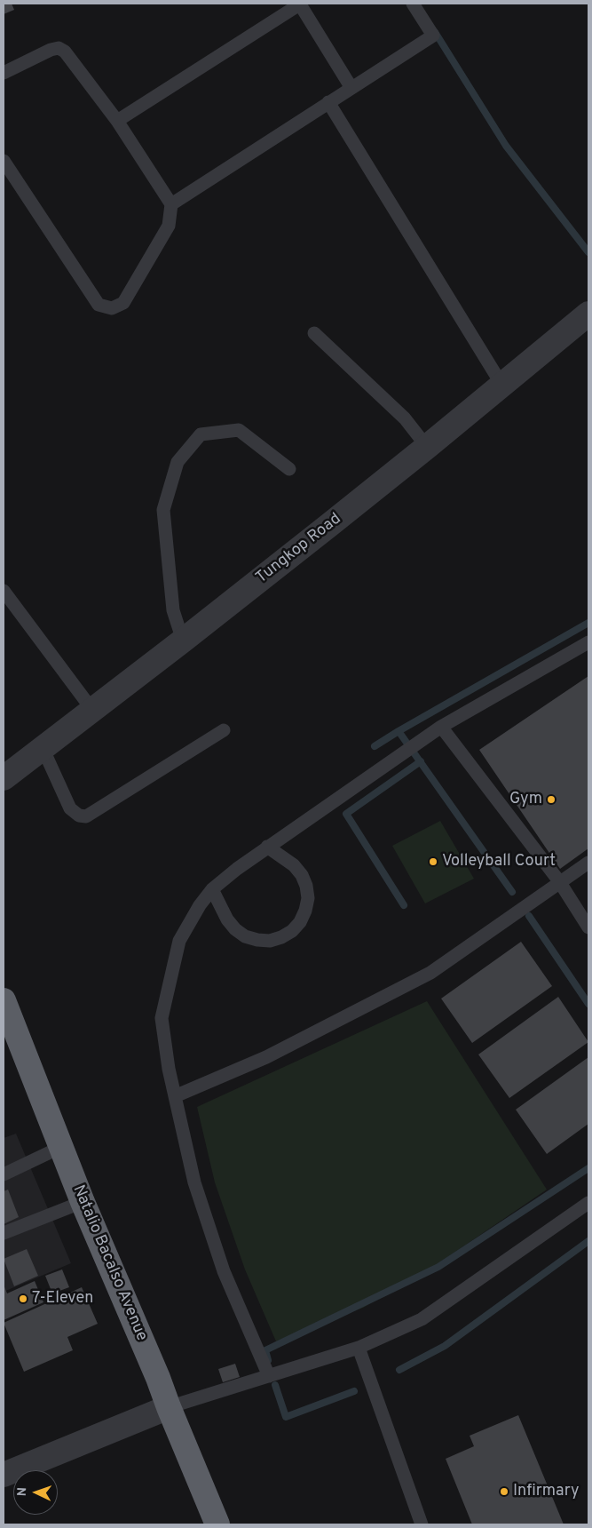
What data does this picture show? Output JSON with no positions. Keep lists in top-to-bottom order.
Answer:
{
  "streets": {
    "highway": ["Natalio Bacalso Avenue"],
    "street": ["Tungkop Road"]
  },
  "places": [
    "Gym",
    "Volleyball Court",
    "7-Eleven",
    "Infirmary"
  ],
  "north": "left"
}
